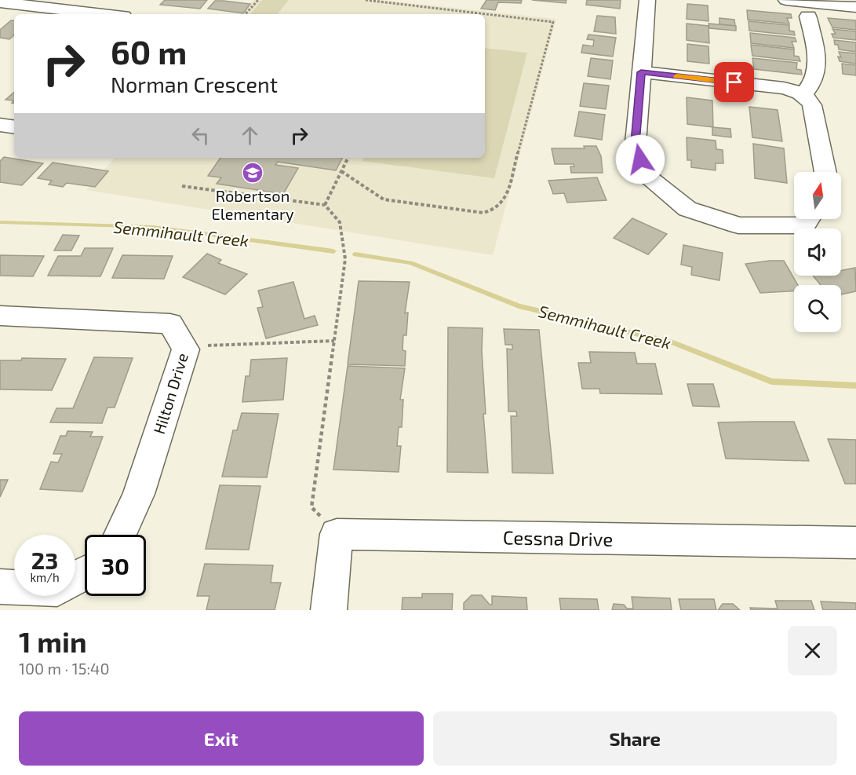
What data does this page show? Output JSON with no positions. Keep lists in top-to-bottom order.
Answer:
{
  "streets": {
    "street": ["Hilton Drive", "Cessna Drive"]
  },
  "water": ["Semmihault Creek"],
  "places": {
    "school or university": ["Robertson Elementary"]
  },
  "north": "top",
  "page": {
    "turn": ["60 m", "Norman Crescent"],
    "speed": "23 km/h",
    "limit": "30",
    "heading": ["1 min", "100 m · 15:40"],
    "buttons": ["Exit", "Share"]
  }
}
